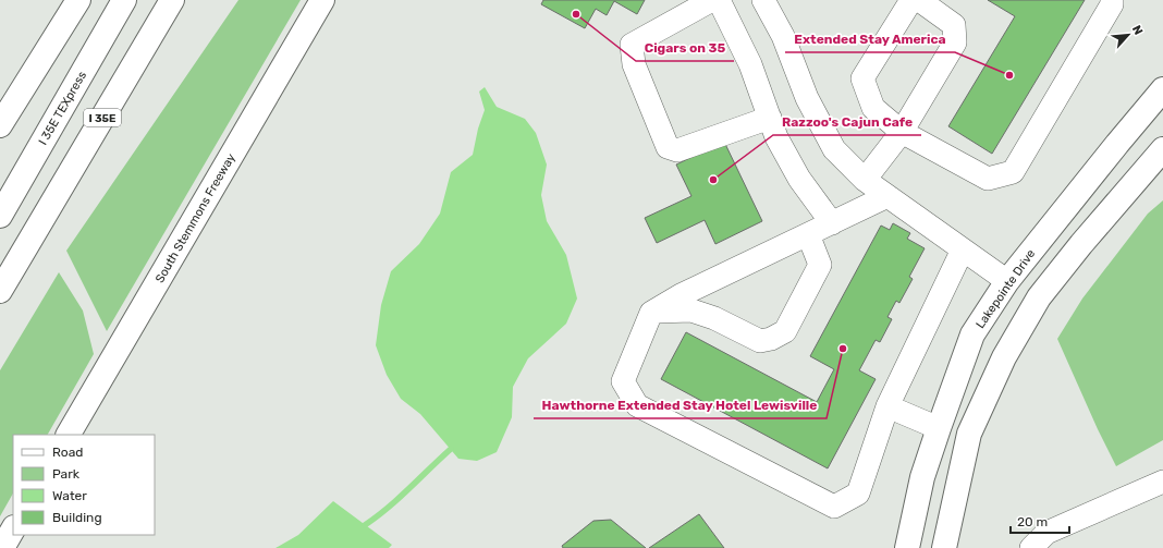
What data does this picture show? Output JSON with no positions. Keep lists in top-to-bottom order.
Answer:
{
  "streets": {
    "main road": [
      "I 35E TEXpress",
      "I 35E",
      "South Stemmons Freeway",
      "Lakepointe Drive"
    ]
  },
  "places": [
    "Cigars on 35",
    "Extended Stay America",
    "Razzoo's Cajun Cafe",
    "Hawthorne Extended Stay Hotel Lewisville"
  ],
  "legend": [
    "Road",
    "Park",
    "Water",
    "Building"
  ],
  "scale_bar": "20 m",
  "north": "top right"
}
